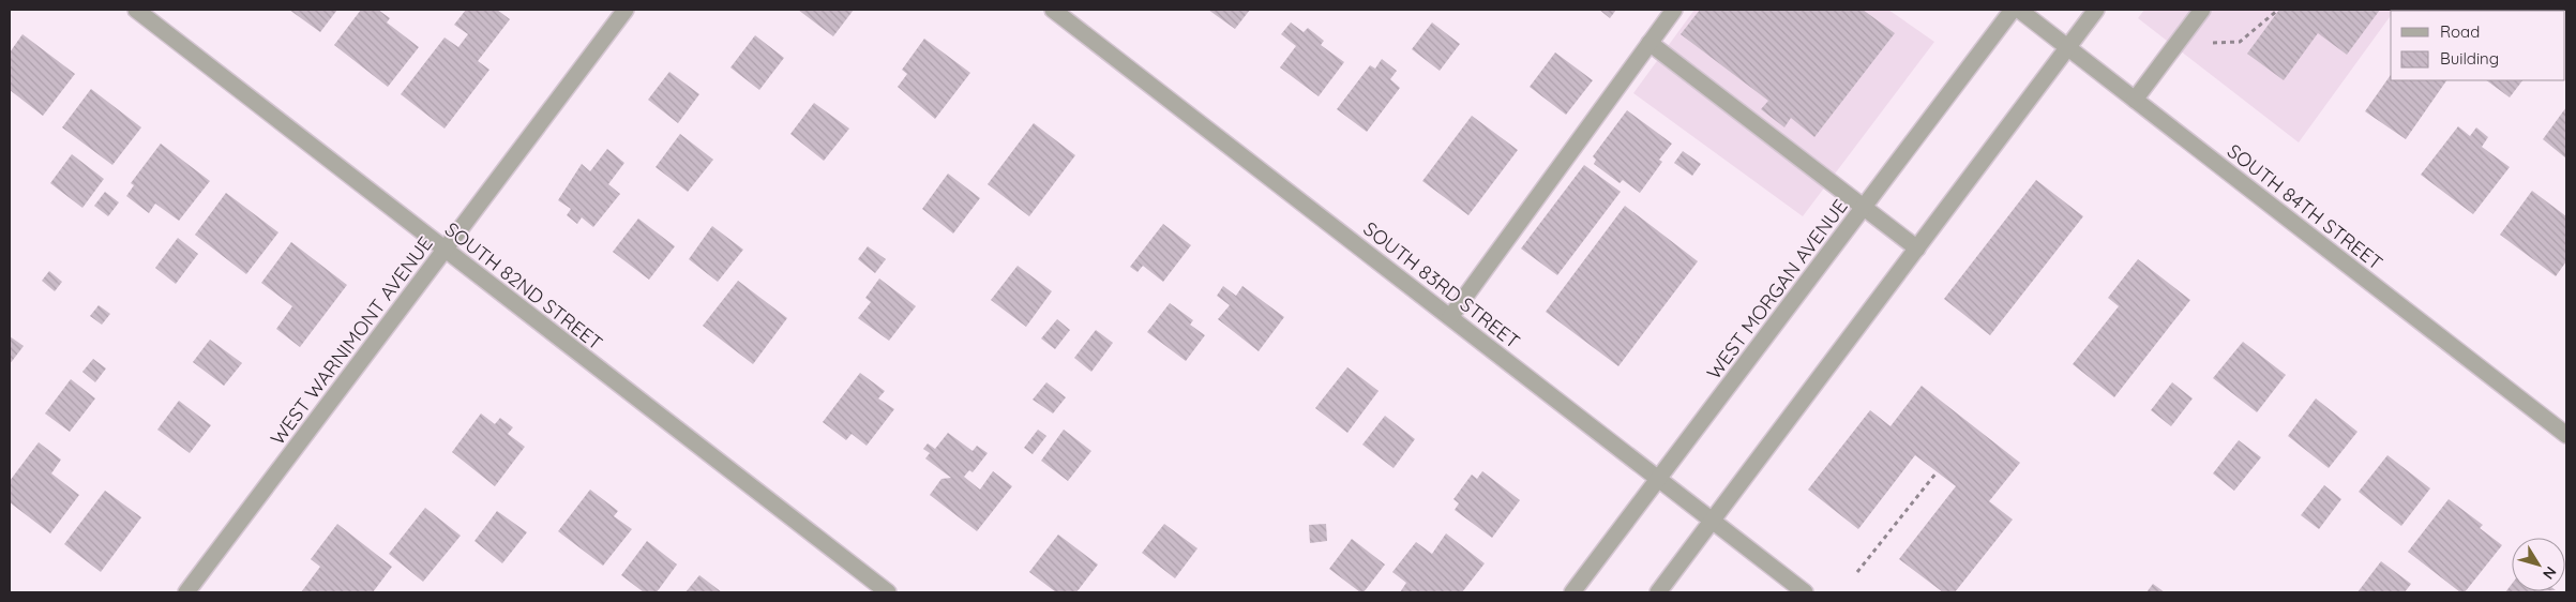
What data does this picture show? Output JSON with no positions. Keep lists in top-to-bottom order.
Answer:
{
  "streets": {
    "street": [
      "SOUTH 84TH STREET",
      "SOUTH 83RD STREET",
      "SOUTH 82ND STREET",
      "WEST MORGAN AVENUE",
      "WEST WARNIMONT AVENUE"
    ]
  },
  "crossings": [
    ["SOUTH 83RD STREET", "WEST MORGAN AVENUE"],
    ["SOUTH 82ND STREET", "WEST WARNIMONT AVENUE"]
  ],
  "legend": ["Road", "Building"],
  "north": "bottom right"
}
